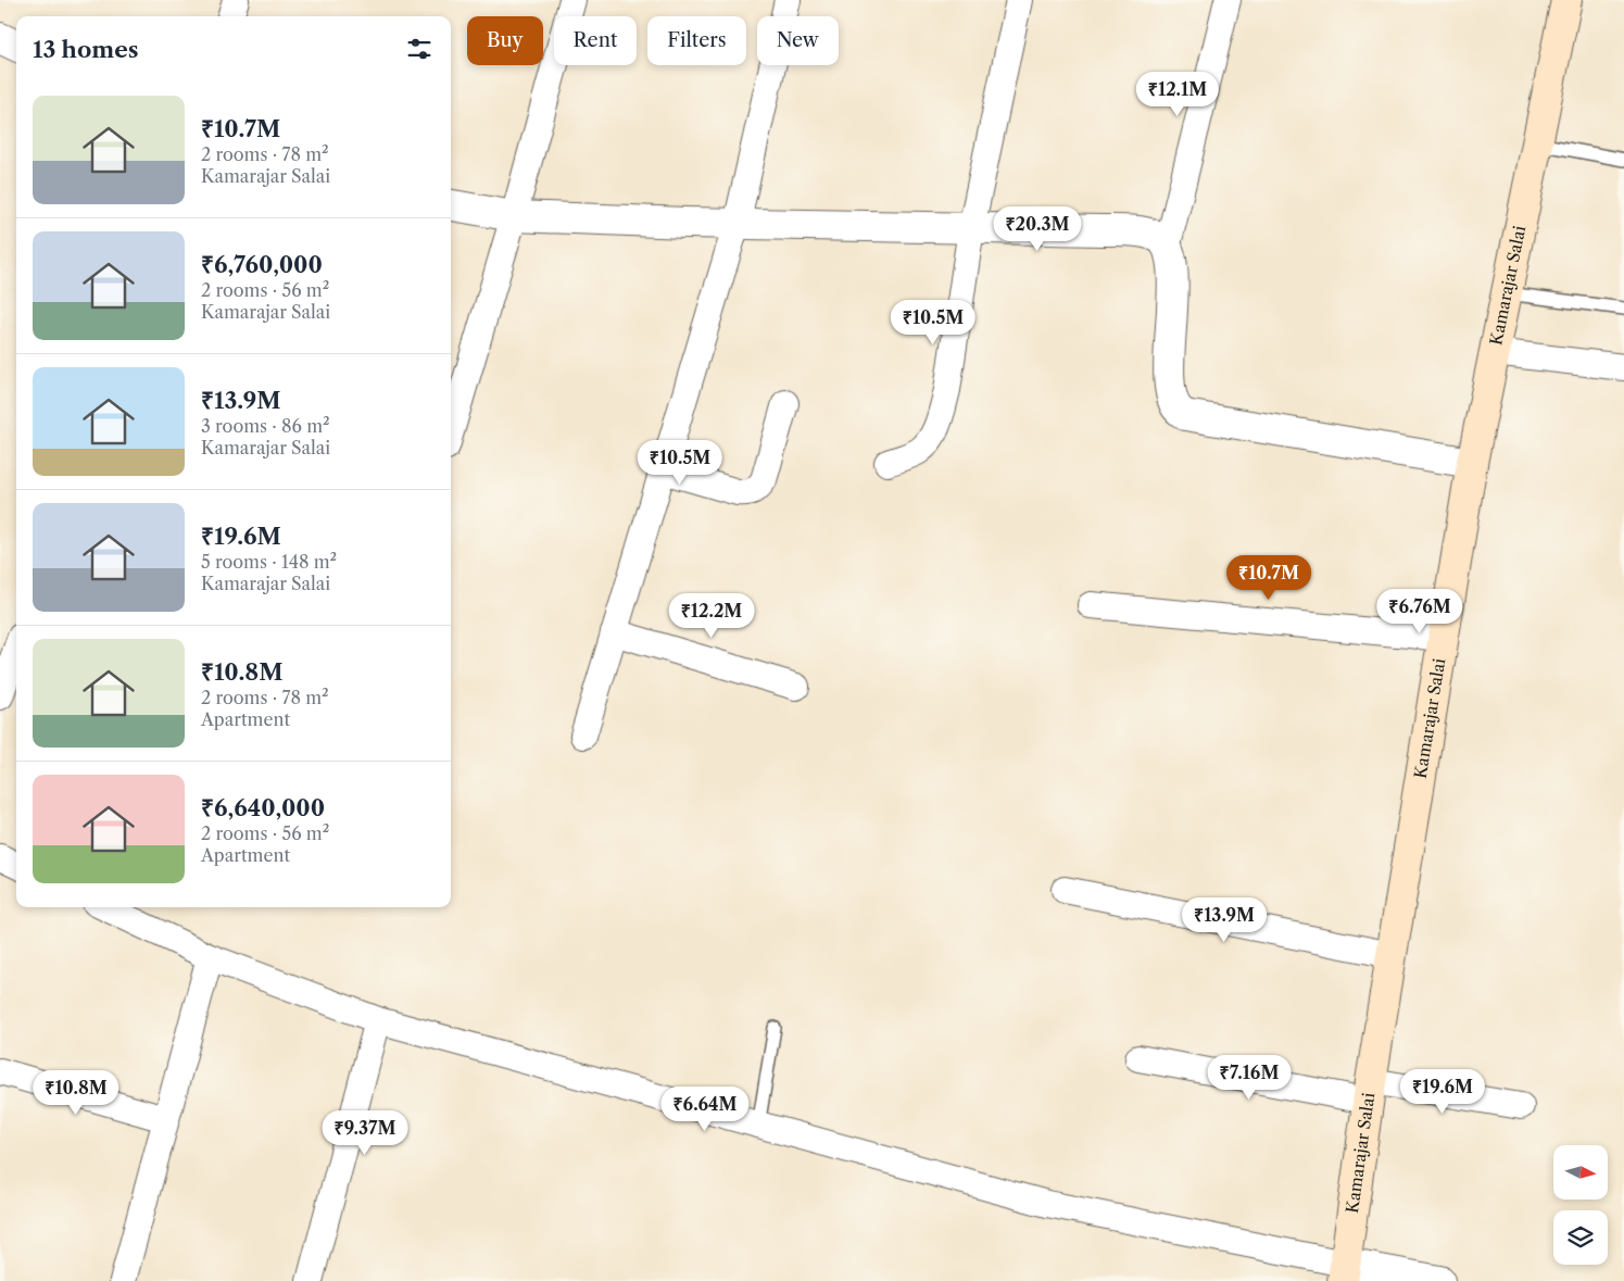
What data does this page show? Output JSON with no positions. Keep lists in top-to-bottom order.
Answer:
{
  "streets": {
    "main road": ["Kamarajar Salai"]
  },
  "north": "right",
  "page": {
    "chip": [
      "Buy",
      "Rent",
      "Filters",
      "New"
    ],
    "heading": "13 homes",
    "price": [
      "₹12.1M",
      "₹20.3M",
      "₹10.5M",
      "₹10.5M",
      "₹10.7M",
      "₹6.76M",
      "₹12.2M",
      "₹13.9M",
      "₹7.16M",
      "₹19.6M",
      "₹10.8M",
      "₹6.64M",
      "₹9.37M"
    ],
    "list": [
      {
        "name": "₹10.7M",
        "note": "2 rooms · 78 m² · Kamarajar Salai"
      },
      {
        "name": "₹6,760,000",
        "note": "2 rooms · 56 m² · Kamarajar Salai"
      },
      {
        "name": "₹13.9M",
        "note": "3 rooms · 86 m² · Kamarajar Salai"
      },
      {
        "name": "₹19.6M",
        "note": "5 rooms · 148 m² · Kamarajar Salai"
      },
      {
        "name": "₹10.8M",
        "note": "2 rooms · 78 m² · Apartment"
      },
      {
        "name": "₹6,640,000",
        "note": "2 rooms · 56 m² · Apartment"
      }
    ]
  }
}
